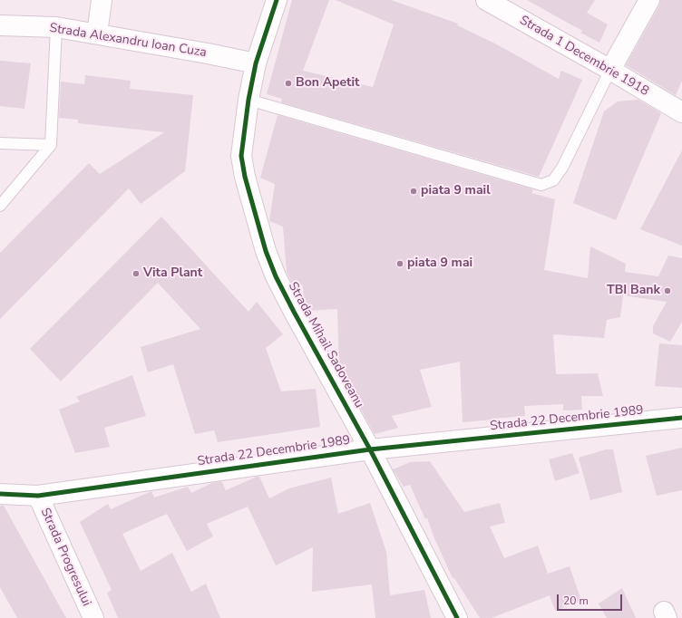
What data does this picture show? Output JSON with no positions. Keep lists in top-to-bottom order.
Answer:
{
  "streets": {
    "street": [
      "Strada Alexandru Ioan Cuza",
      "Strada 1 Decembrie 1918",
      "Strada Mihail Sadoveanu",
      "Strada 22 Decembrie 1989",
      "Strada Progresului"
    ]
  },
  "crossings": [
    ["Strada Alexandru Ioan Cuza", "Strada Mihail Sadoveanu"],
    ["Strada Mihail Sadoveanu", "Strada 22 Decembrie 1989"],
    ["Strada 22 Decembrie 1989", "Strada Progresului"]
  ],
  "places": [
    "Bon Apetit",
    "piata 9 mail",
    "piata 9 mai",
    "Vita Plant",
    "TBI Bank"
  ],
  "scale_bar": "20 m"
}
